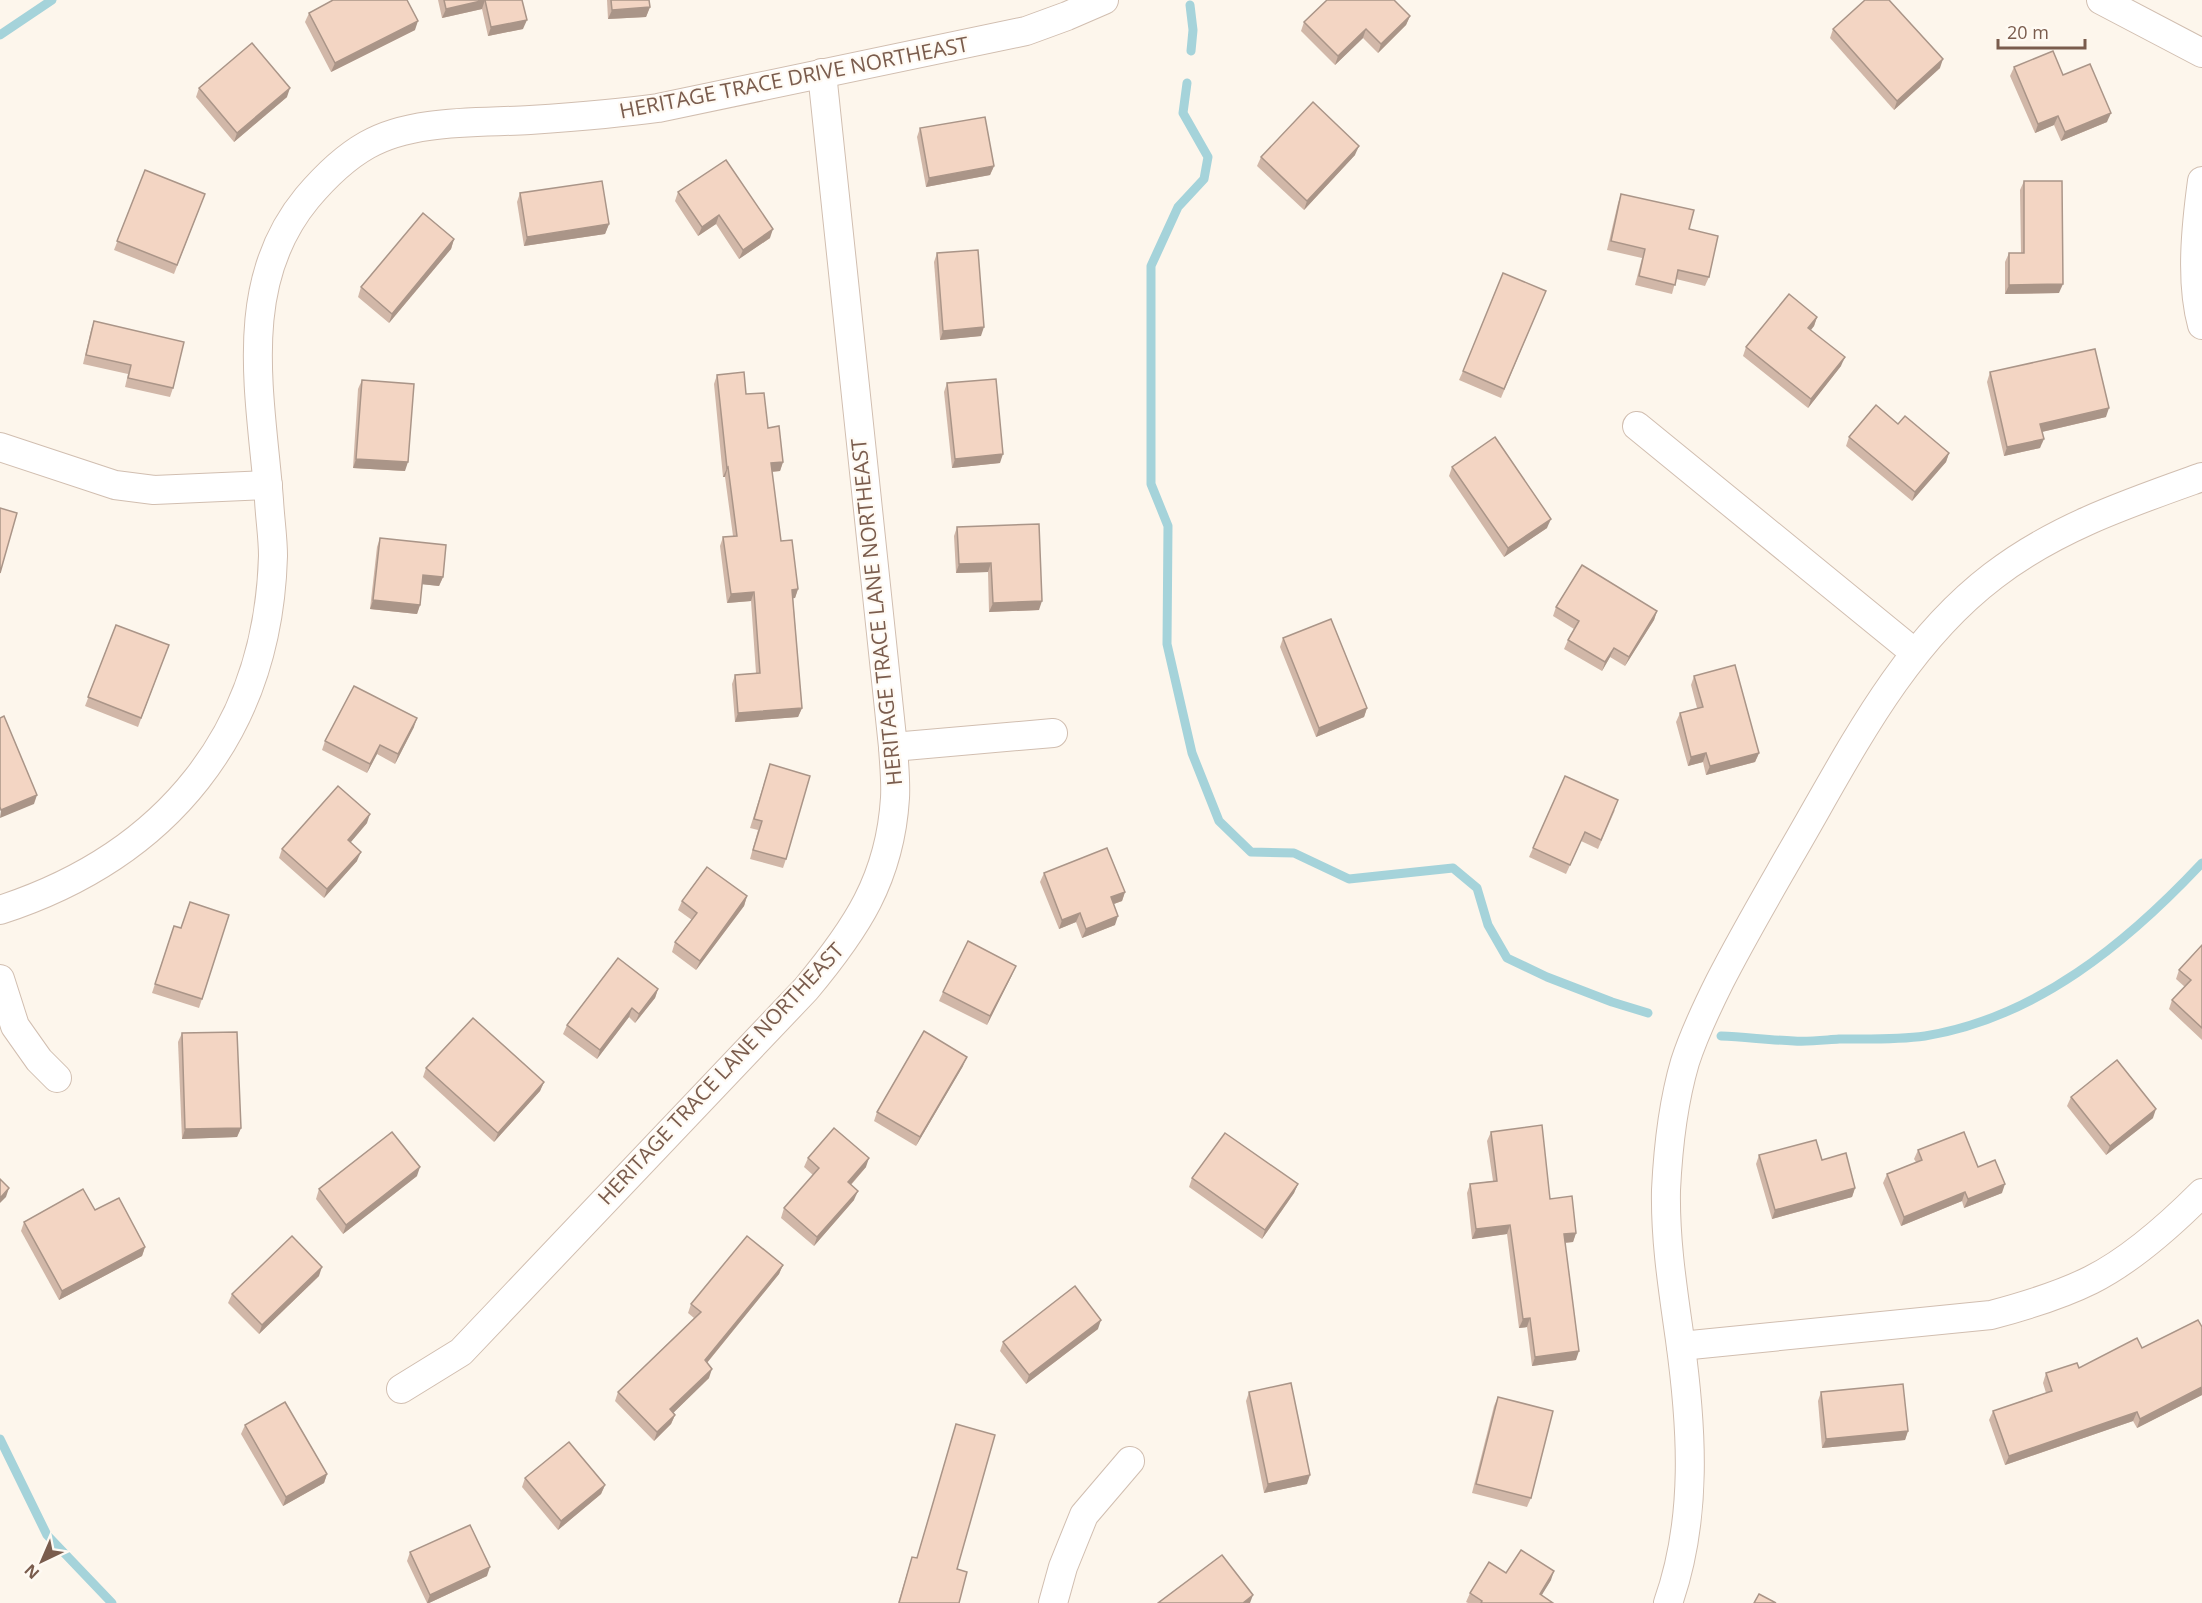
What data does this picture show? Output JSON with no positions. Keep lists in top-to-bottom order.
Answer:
{
  "streets": {
    "street": ["HERITAGE TRACE DRIVE NORTHEAST", "HERITAGE TRACE LANE NORTHEAST"]
  },
  "crossings": [
    ["HERITAGE TRACE DRIVE NORTHEAST", "HERITAGE TRACE LANE NORTHEAST"]
  ],
  "scale_bar": "20 m",
  "north": "bottom left"
}
